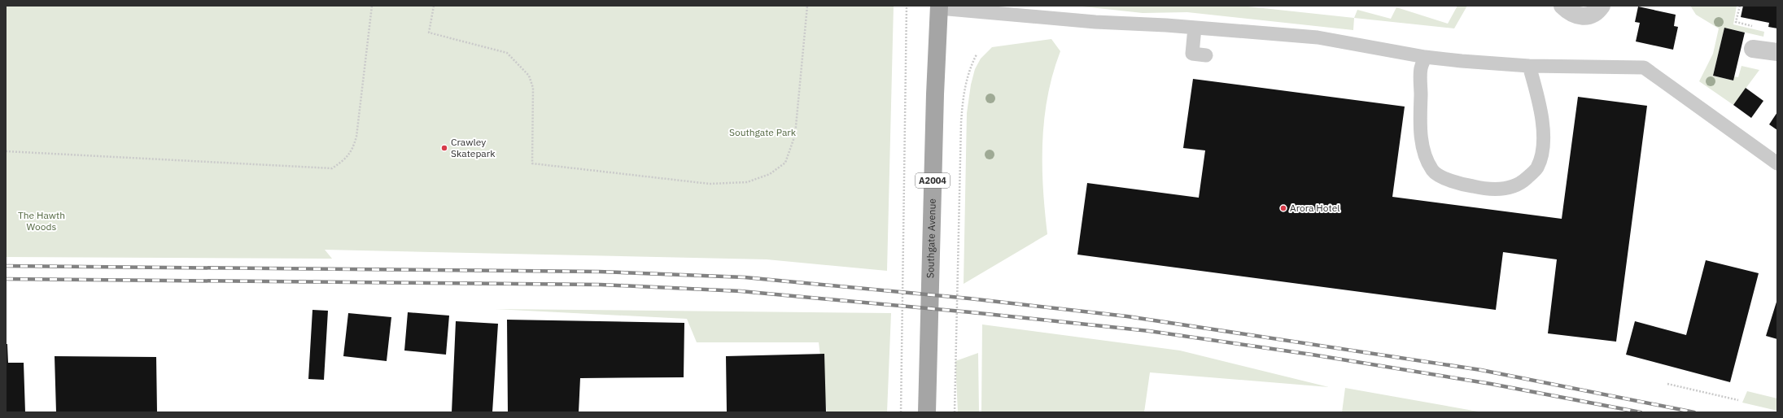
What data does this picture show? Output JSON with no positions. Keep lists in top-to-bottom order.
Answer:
{
  "streets": {
    "main road": ["A2004", "Southgate Avenue"]
  },
  "parks": ["Southgate Park", "The Hawth Woods"],
  "places": ["Crawley Skatepark", "Arora Hotel"]
}
